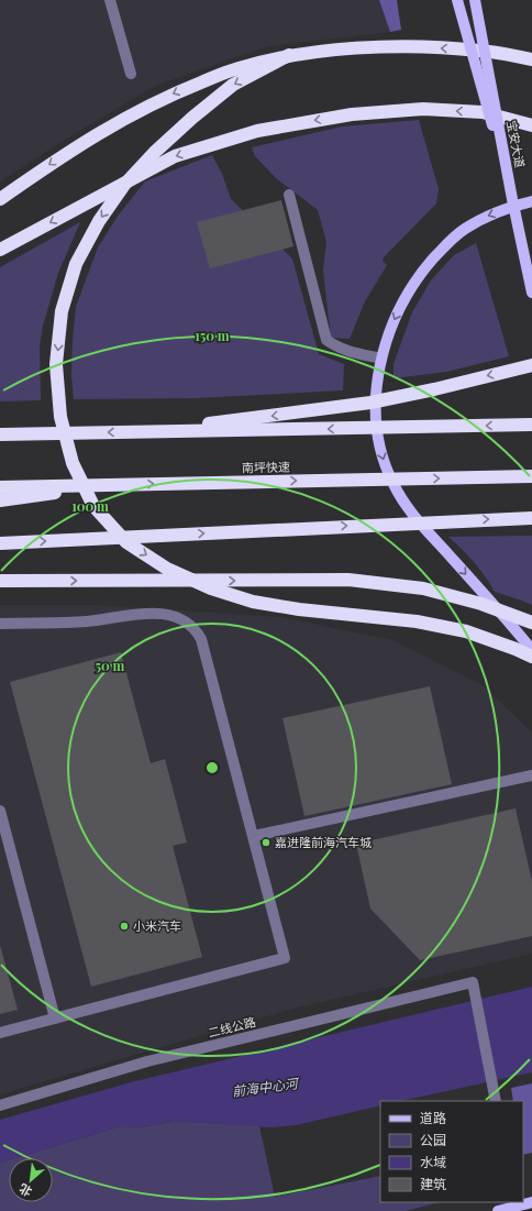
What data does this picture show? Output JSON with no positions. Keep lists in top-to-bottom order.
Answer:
{
  "streets": {
    "highway": ["南坪快速"],
    "main road": ["宝安大道"],
    "street": ["二线公路"]
  },
  "water": ["前海中心河"],
  "places": ["嘉进隆前海汽车城", "小米汽车"],
  "legend": [
    "道路",
    "公园",
    "水域",
    "建筑"
  ],
  "north": "bottom left",
  "rings": ["150 m", "100 m", "50 m"]
}
